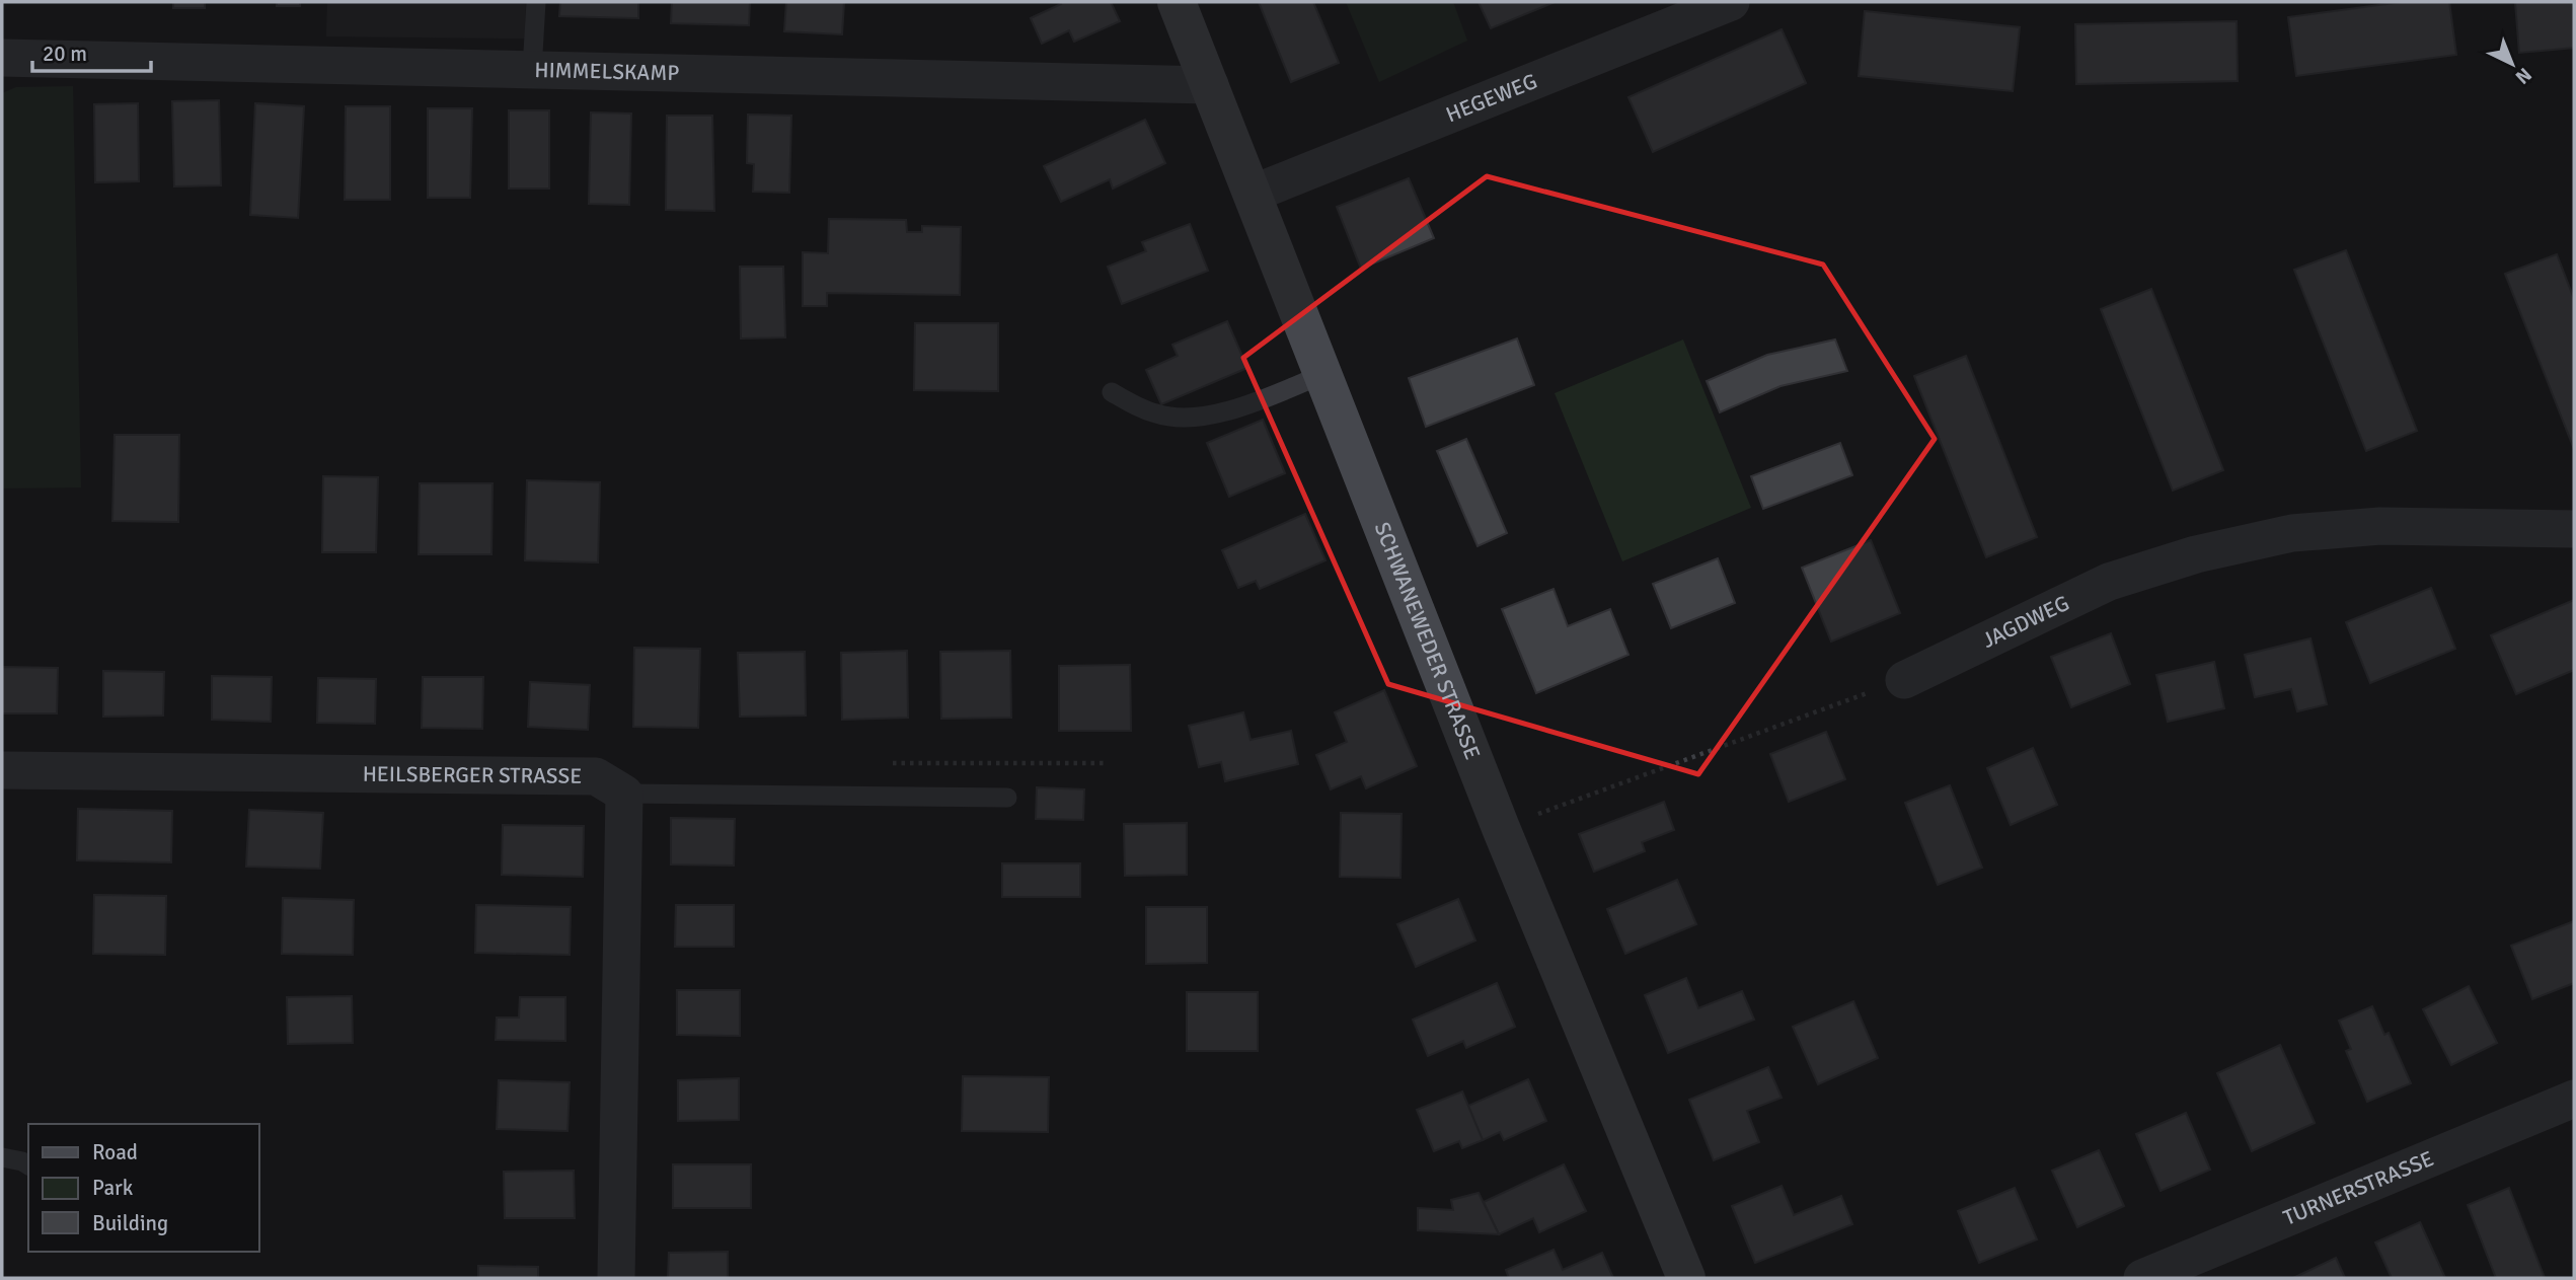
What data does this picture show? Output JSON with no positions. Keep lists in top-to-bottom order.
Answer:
{
  "streets": {
    "main road": ["SCHWANEWEDER STRASSE"],
    "street": [
      "HIMMELSKAMP",
      "HEGEWEG",
      "JAGDWEG",
      "HEILSBERGER STRASSE",
      "TURNERSTRASSE"
    ]
  },
  "crossings": [
    ["HIMMELSKAMP", "SCHWANEWEDER STRASSE"],
    ["HEGEWEG", "SCHWANEWEDER STRASSE"]
  ],
  "legend": ["Road", "Park", "Building"],
  "scale_bar": "20 m",
  "north": "bottom right"
}
